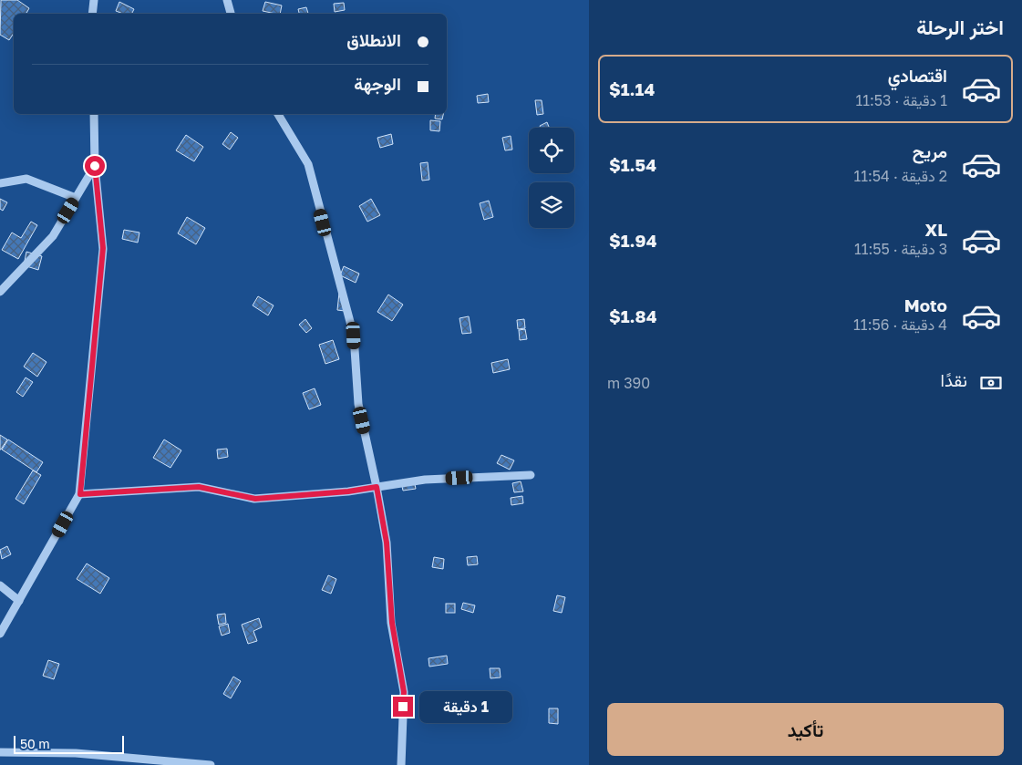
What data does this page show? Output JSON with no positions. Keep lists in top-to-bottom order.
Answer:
{
  "scale_bar": "50 m",
  "page": {
    "heading": "اختر الرحلة",
    "banner": ["الانطلاق", "الوجهة"],
    "list": [
      {
        "name": "اقتصادي",
        "note": "1 دقيقة · 11:53",
        "value": "$1.14"
      },
      {
        "name": "مريح",
        "note": "2 دقيقة · 11:54",
        "value": "$1.54"
      },
      {
        "name": "XL",
        "note": "3 دقيقة · 11:55",
        "value": "$1.94"
      },
      {
        "name": "Moto",
        "note": "4 دقيقة · 11:56",
        "value": "$1.84"
      }
    ],
    "pay": ["نقدًا", "390 m"],
    "bubble": "1 دقيقة",
    "buttons": "تأكيد",
    "scale": "50 m"
  }
}
